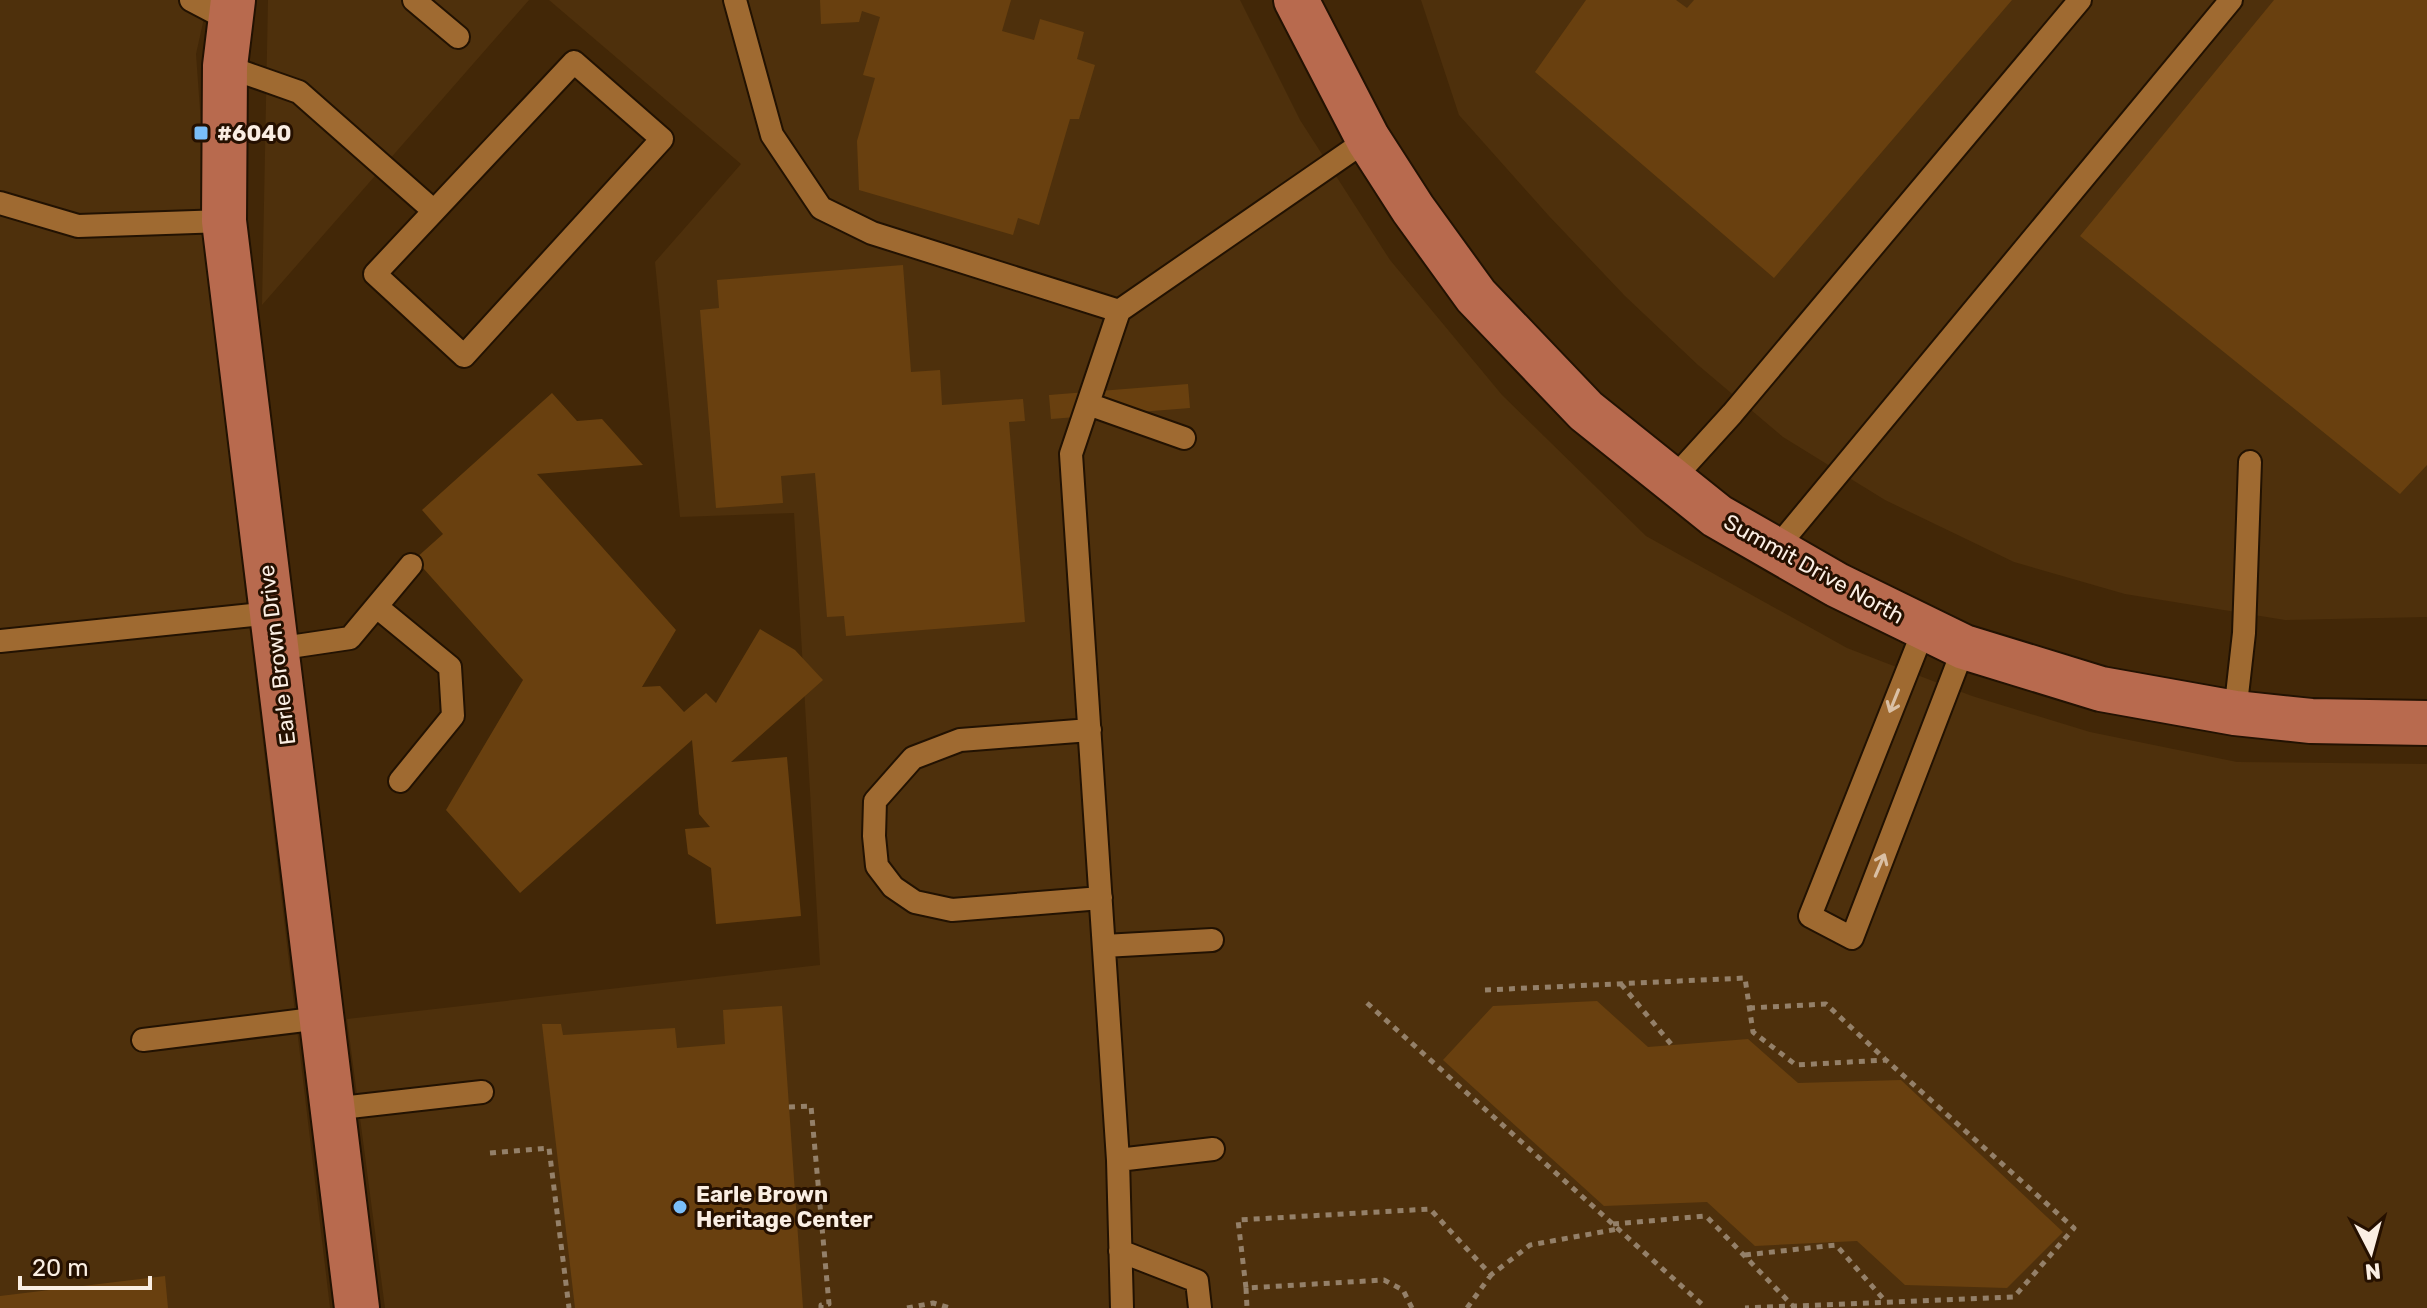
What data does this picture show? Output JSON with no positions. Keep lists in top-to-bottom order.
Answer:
{
  "streets": {
    "street": ["Summit Drive North", "Earle Brown Drive"]
  },
  "places": {
    "transit": ["#6040"],
    "other": ["Earle Brown Heritage Center"]
  },
  "scale_bar": "20 m",
  "north": "bottom"
}
